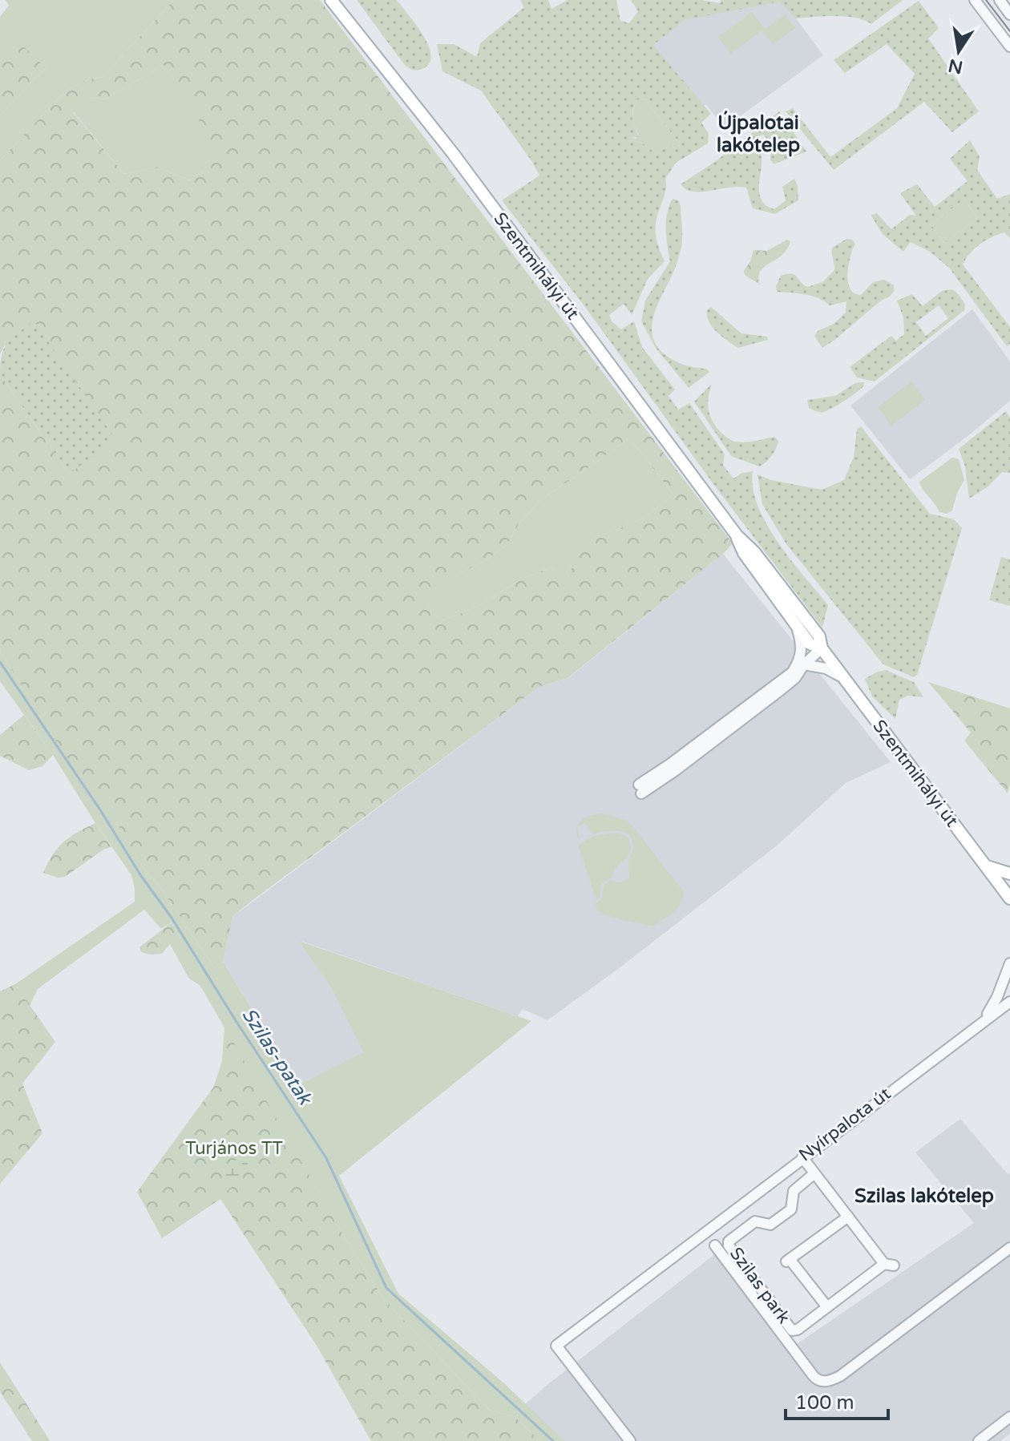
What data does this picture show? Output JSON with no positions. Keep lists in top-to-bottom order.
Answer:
{
  "streets": {
    "main road": ["Szentmihályi út"],
    "street": ["Nyírpalota út", "Szilas park"]
  },
  "crossings": [
    ["Nyírpalota út", "Szilas park"]
  ],
  "districts": ["Újpalotai lakótelep", "Szilas lakótelep"],
  "water": ["Szilas-patak"],
  "parks": ["Turjános TT"],
  "scale_bar": "100 m",
  "north": "bottom"
}
